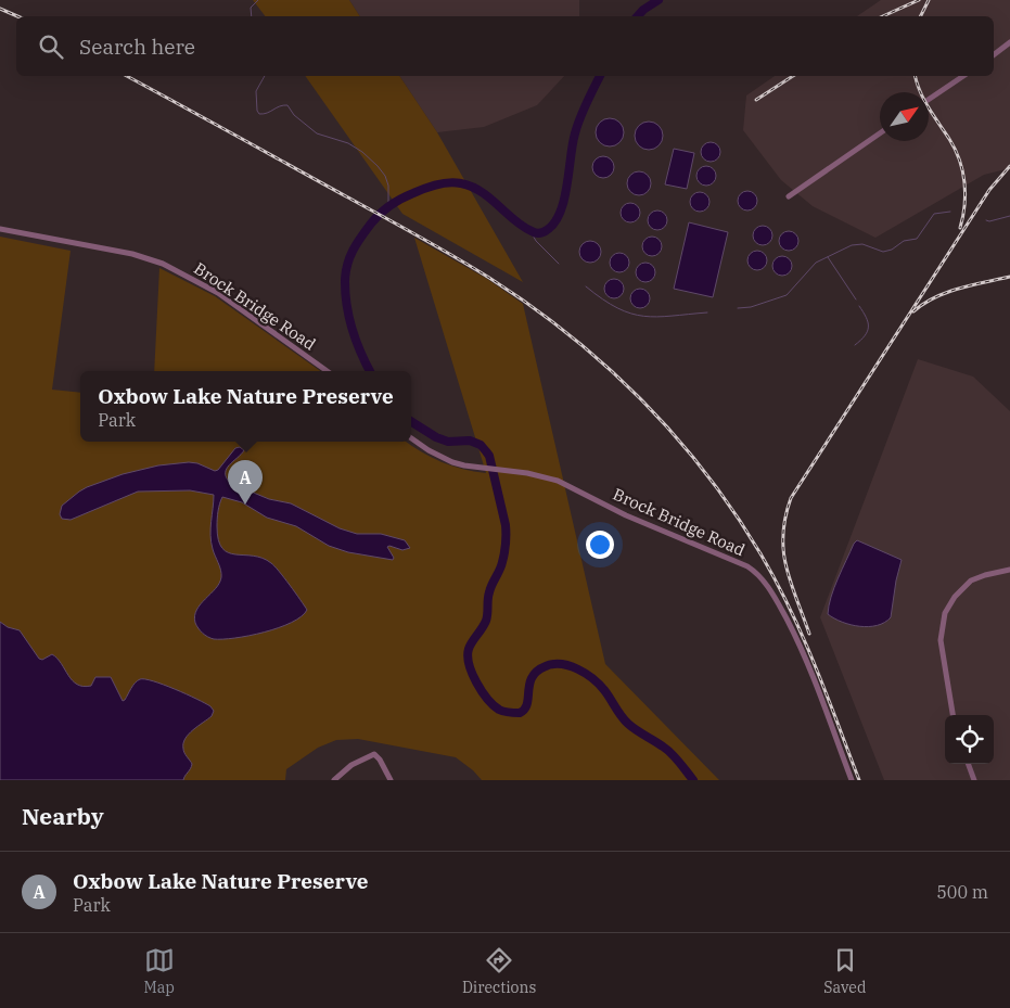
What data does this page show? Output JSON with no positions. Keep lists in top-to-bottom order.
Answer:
{
  "streets": {
    "street": ["Brock Bridge Road"]
  },
  "north": "top right",
  "page": {
    "search": "Search here",
    "popup": ["Oxbow Lake Nature Preserve", "Park"],
    "pins": "A",
    "heading": "Nearby",
    "list": [
      {
        "mark": "A",
        "name": "Oxbow Lake Nature Preserve",
        "note": "Park",
        "value": "500 m"
      }
    ],
    "nav": ["Map", "Directions", "Saved"]
  }
}
